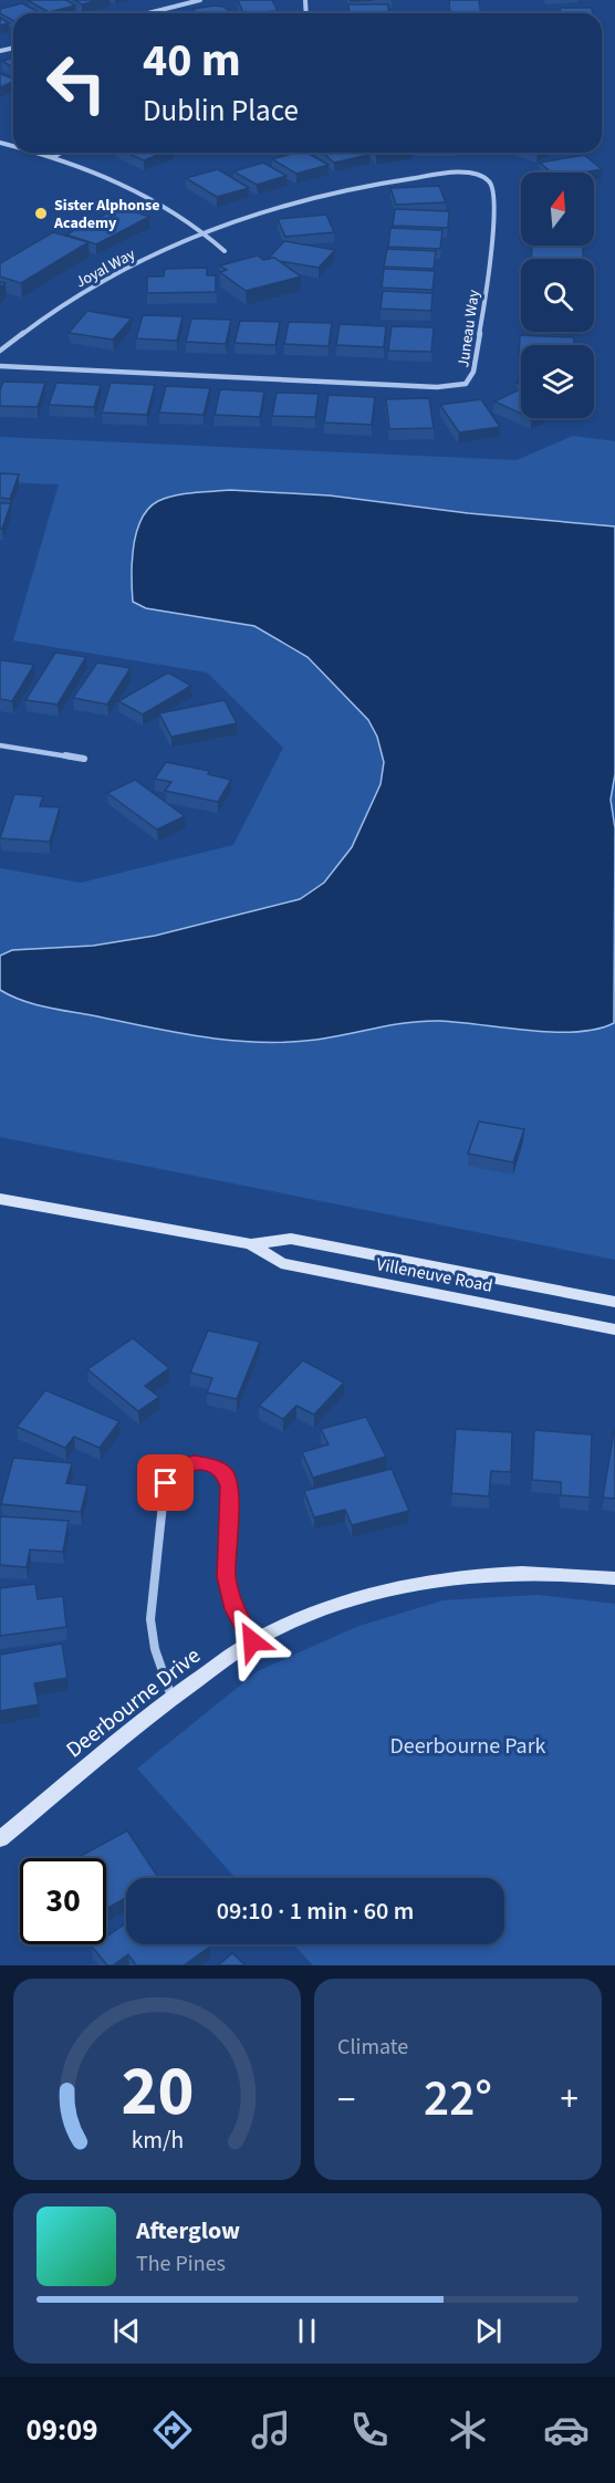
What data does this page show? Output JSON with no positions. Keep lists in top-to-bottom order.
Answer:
{
  "streets": {
    "main road": ["Villeneuve Road", "Deerbourne Drive"],
    "street": ["Joyal Way", "Juneau Way"]
  },
  "crossings": [
    ["Joyal Way", "Juneau Way"]
  ],
  "parks": ["Deerbourne Park"],
  "places": ["Sister Alphonse Academy"],
  "north": "top",
  "page": {
    "turn": ["40 m", "Dublin Place"],
    "limit": "30",
    "trip": "09:10 · 1 min · 60 m",
    "tile": "Climate",
    "heat": ["−", "22°", "+"],
    "song": ["Afterglow", "The Pines"],
    "tabs": "09:09",
    "gauge": ["20", "km/h"]
  }
}
